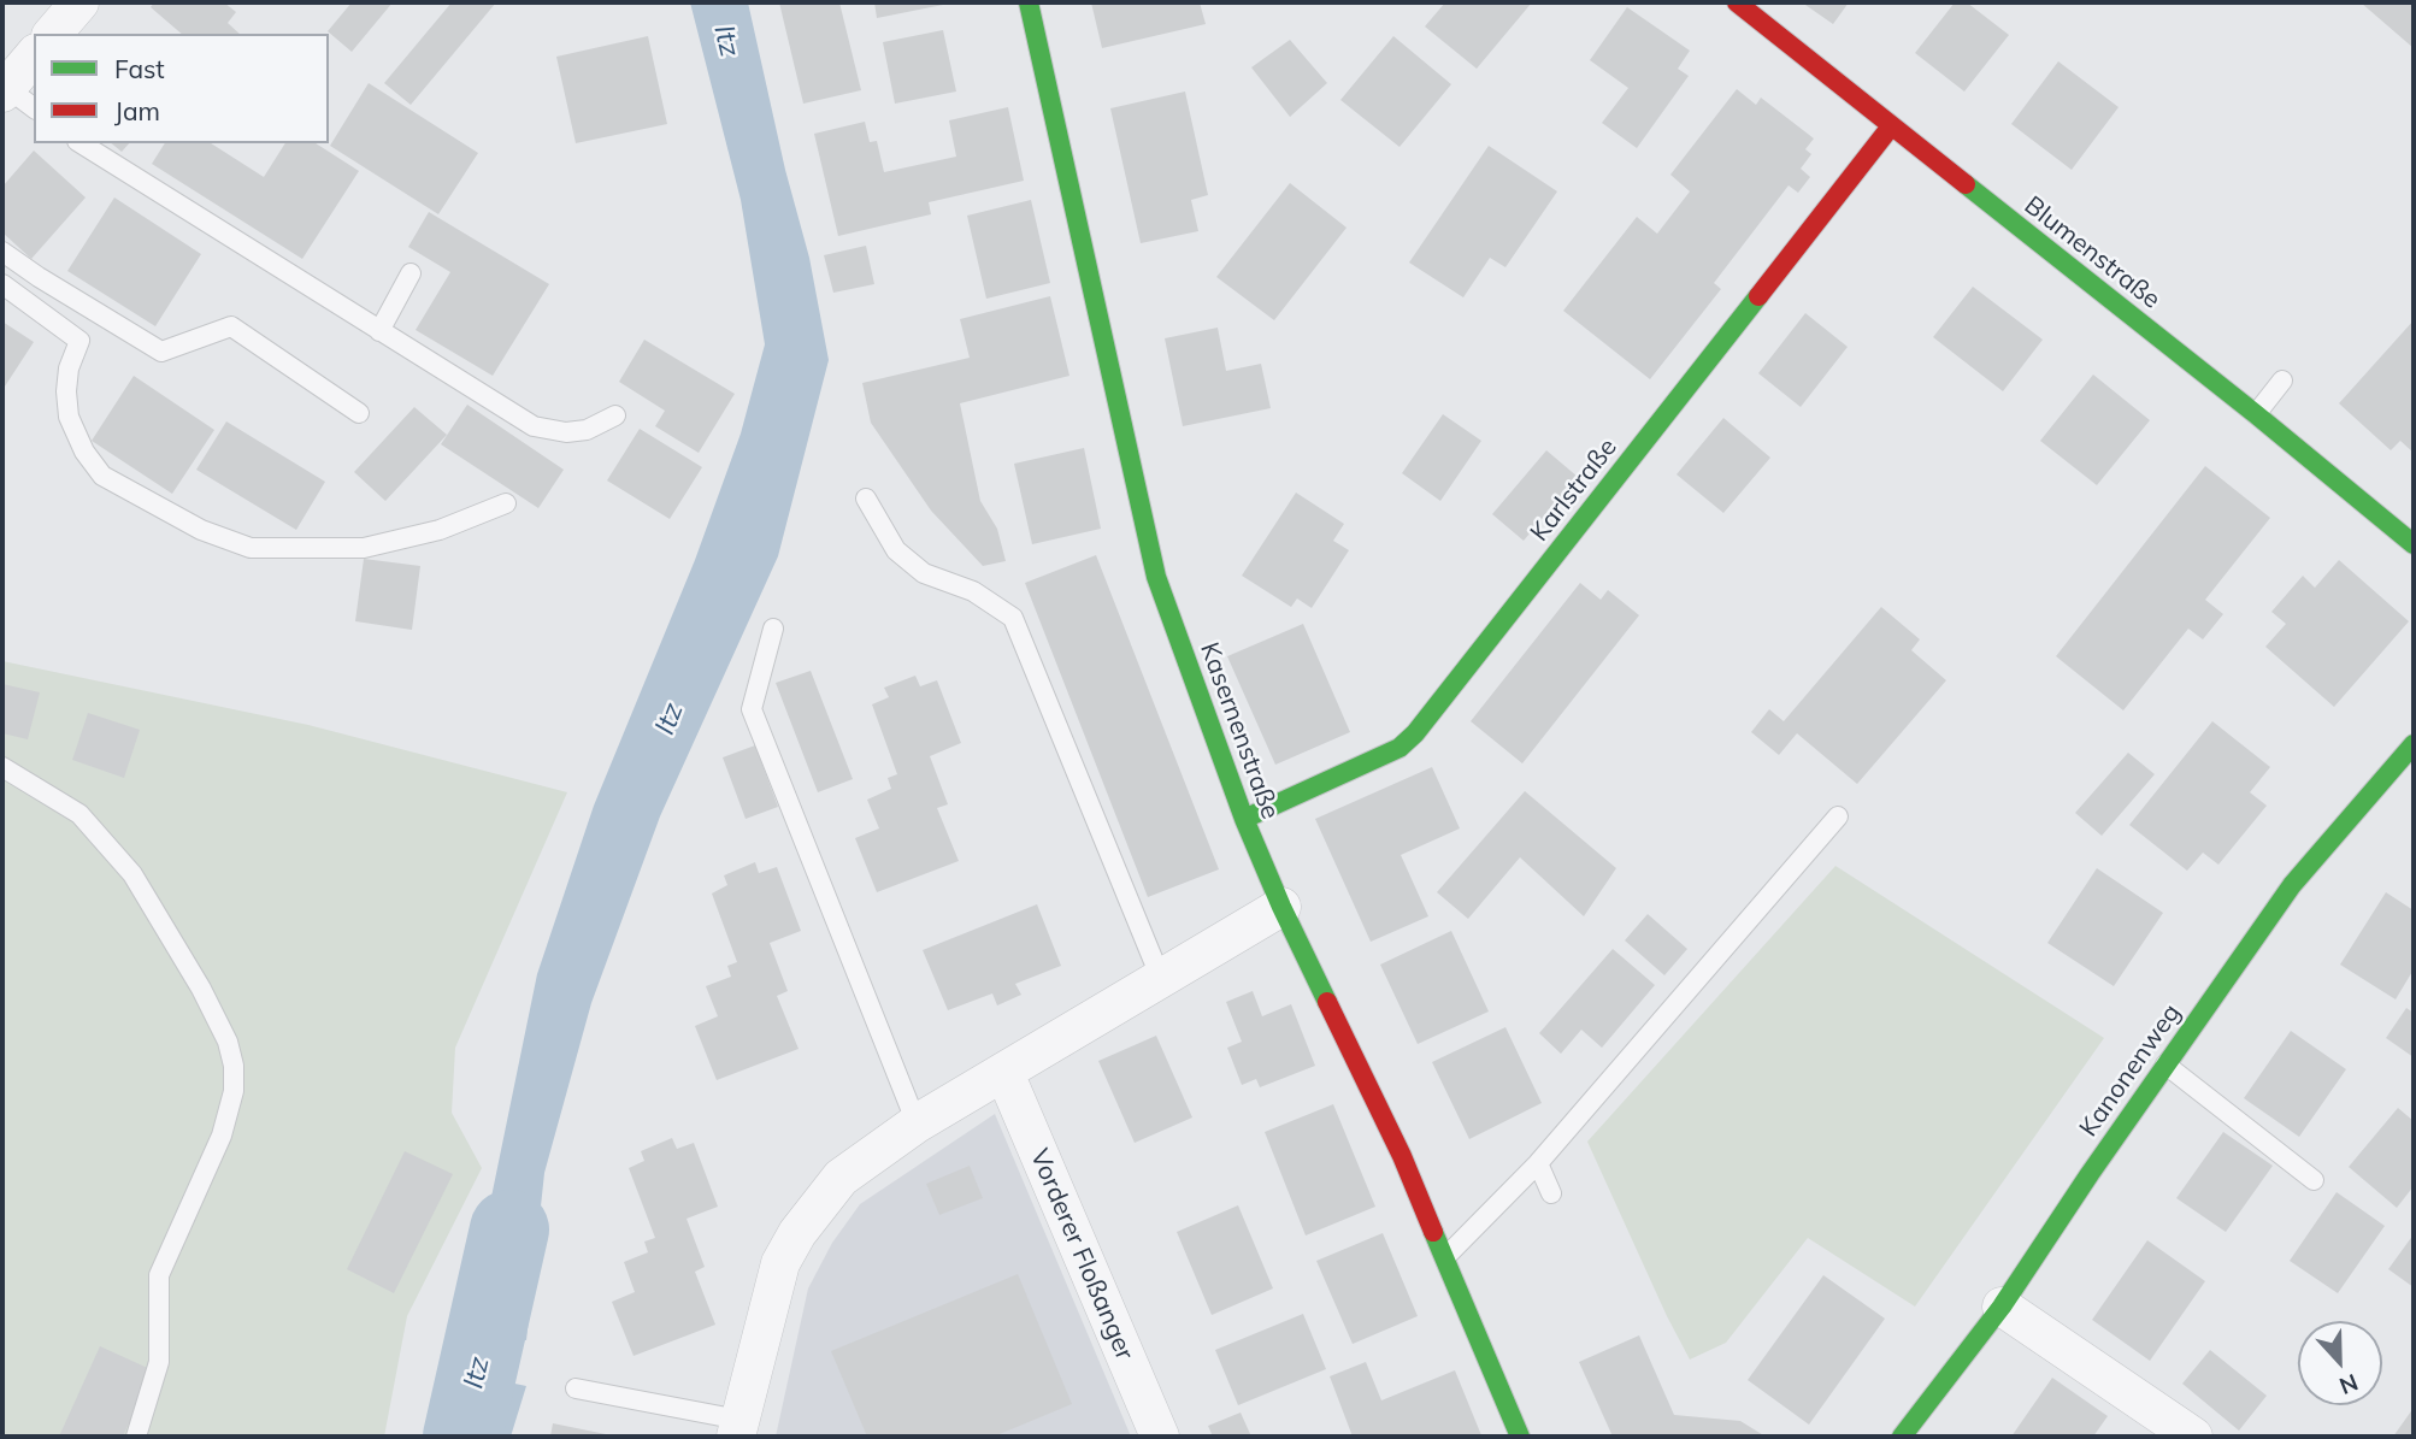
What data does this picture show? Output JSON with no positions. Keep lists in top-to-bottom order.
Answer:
{
  "streets": {
    "street": [
      "Blumenstraße",
      "Karlstraße",
      "Kasernenstraße",
      "Kanonenweg",
      "Vorderer Floßanger"
    ]
  },
  "crossings": [
    ["Blumenstraße", "Karlstraße"],
    ["Karlstraße", "Kasernenstraße"]
  ],
  "water": ["Itz"],
  "legend": ["Fast", "Jam"],
  "north": "bottom"
}
